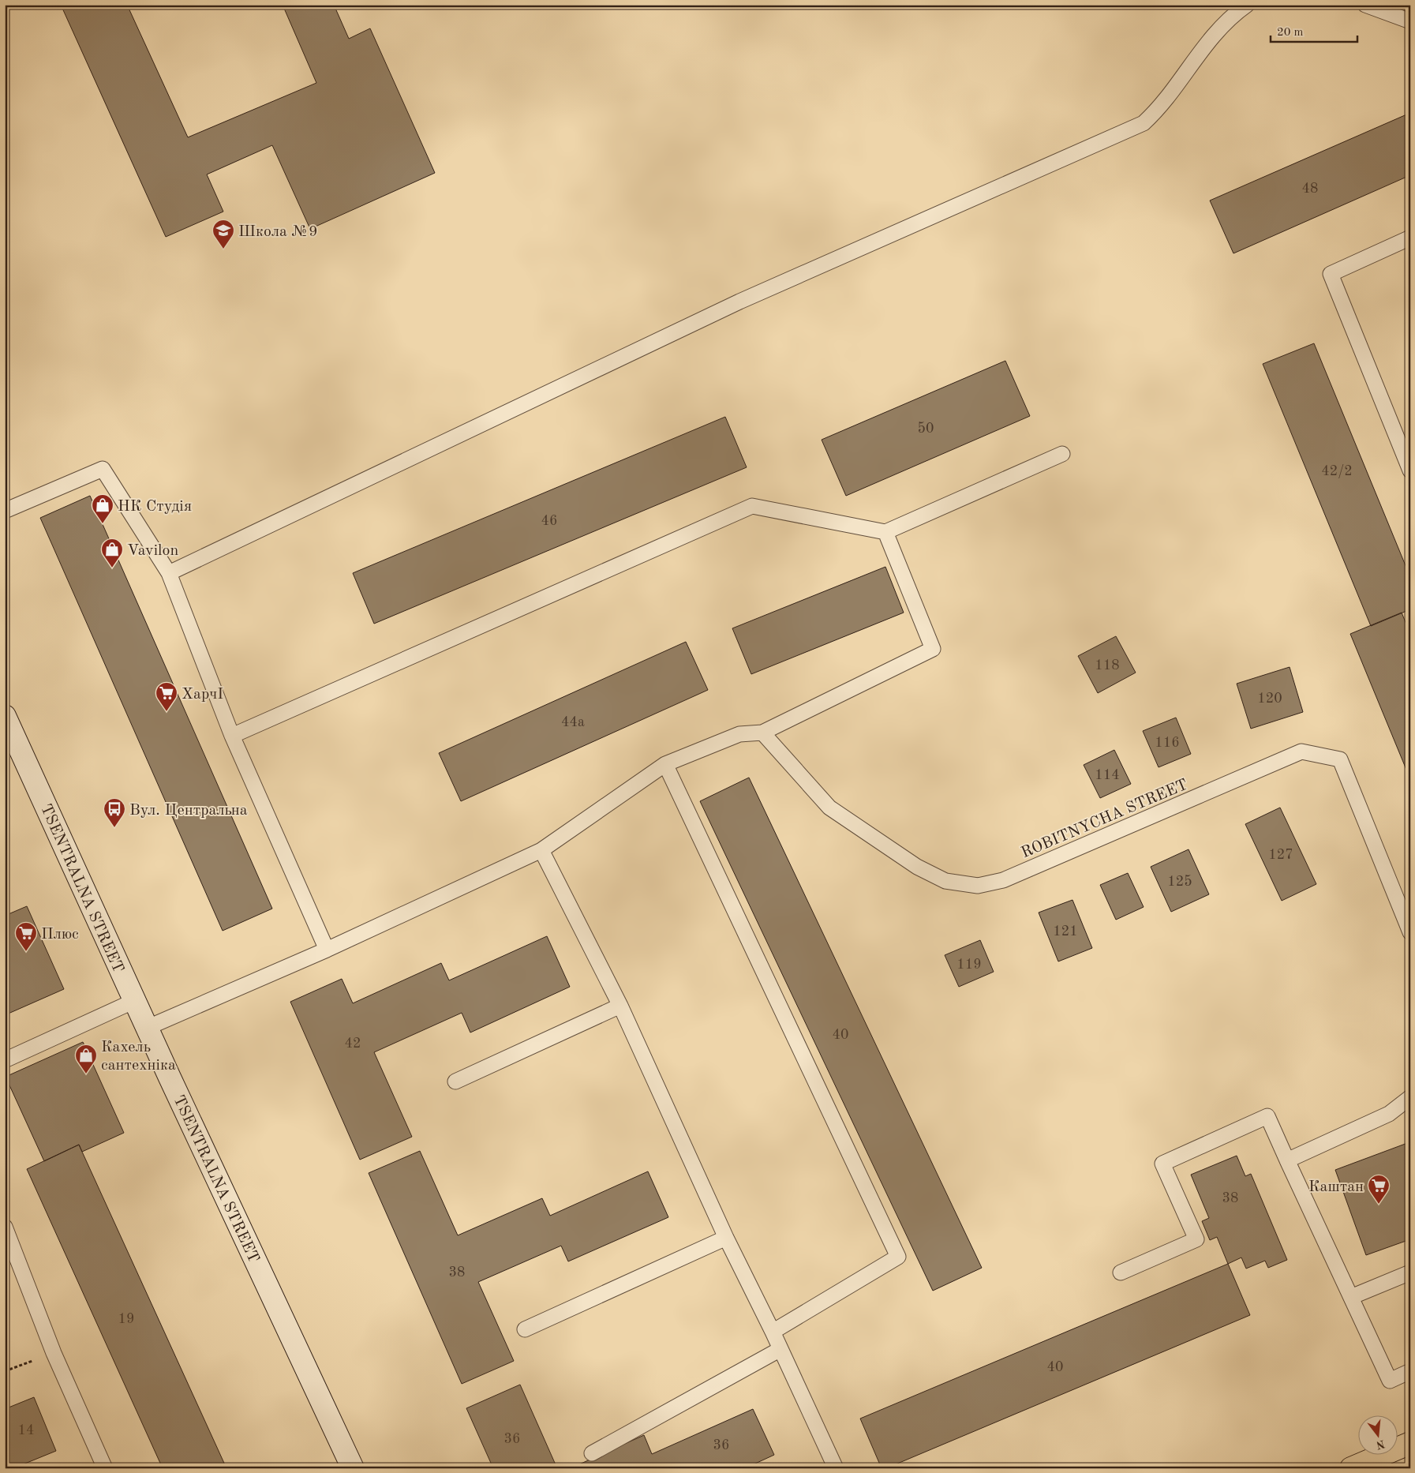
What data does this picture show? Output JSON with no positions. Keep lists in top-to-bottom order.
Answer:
{
  "streets": {
    "street": ["TSENTRALNA STREET"],
    "lane": ["ROBITNYCHA STREET"]
  },
  "places": {
    "school or university": ["Школа №9"],
    "shop": ["НК Студія", "Vavilon", "Кахель сантехніка"],
    "supermarket": ["ХарчI", "Плюс", "Каштан"],
    "bus stop": ["Вул. Центральна"]
  },
  "house_numbers": [
    "48",
    "50",
    "42/2",
    "46",
    "118",
    "120",
    "44а",
    "116",
    "114",
    "127",
    "125",
    "121",
    "119",
    "40",
    "42",
    "38",
    "38",
    "19",
    "40",
    "14",
    "36",
    "36"
  ],
  "scale_bar": "20 m",
  "north": "bottom"
}
